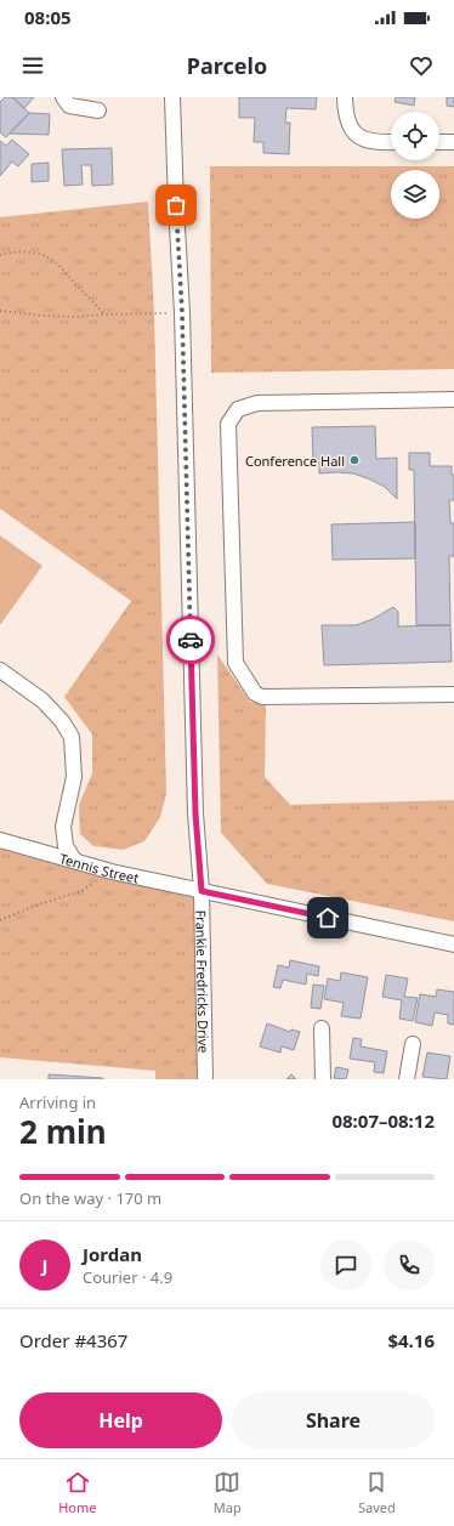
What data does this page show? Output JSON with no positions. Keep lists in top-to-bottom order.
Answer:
{
  "streets": {
    "street": ["Tennis Street", "Frankie Fredricks Drive"]
  },
  "crossings": [
    ["Tennis Street", "Frankie Fredricks Drive"]
  ],
  "places": ["Conference Hall"],
  "page": {
    "status": "08:05",
    "header": "Parcelo",
    "heading": ["2 min", "Arriving in", "08:07–08:12"],
    "panel": [
      "Jordan",
      "Courier · 4.9",
      "Order #4367",
      "$4.16"
    ],
    "bar": "On the way · 170 m",
    "round": "J",
    "buttons": ["Help", "Share"],
    "tabs": ["Home", "Map", "Saved"]
  }
}
